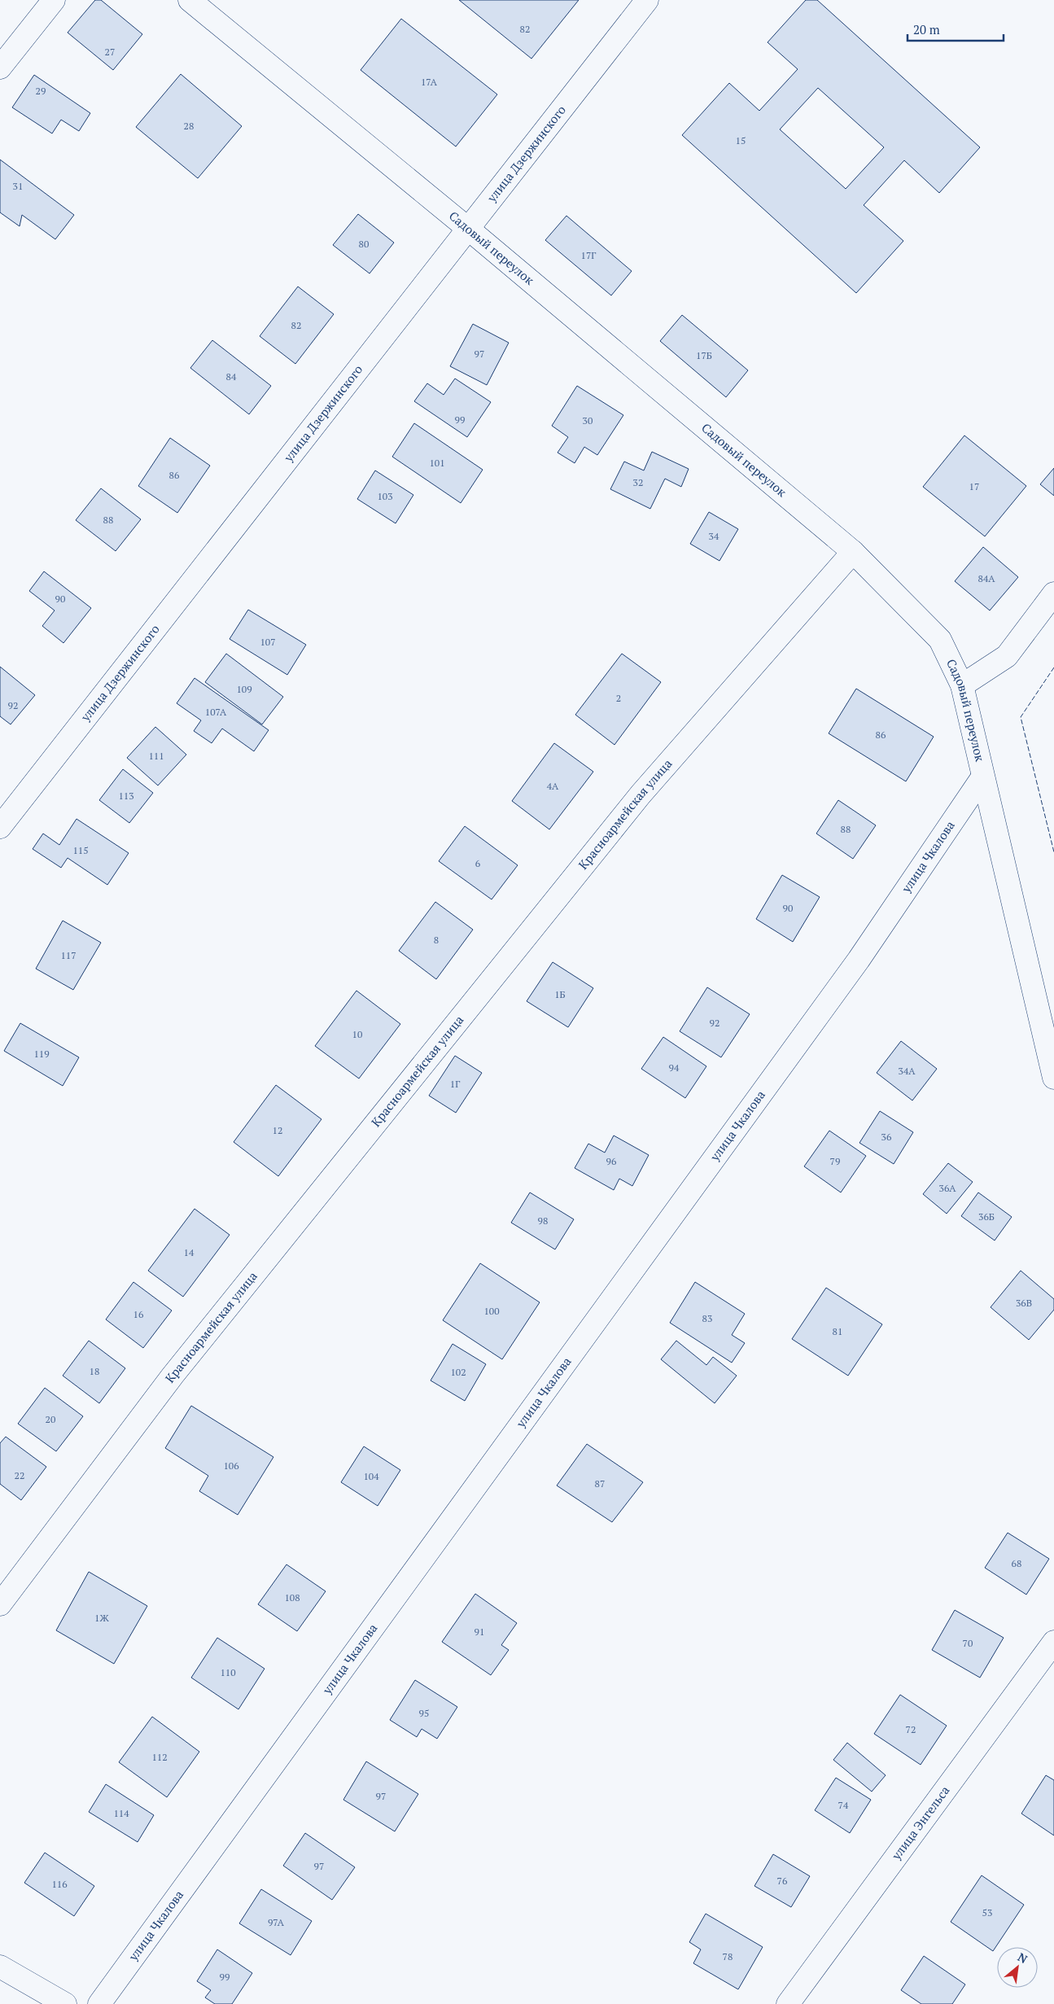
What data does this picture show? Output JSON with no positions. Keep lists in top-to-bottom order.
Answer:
{
  "streets": {
    "street": [
      "улица Дзержинского",
      "Садовый переулок",
      "Красноармейская улица",
      "улица Чкалова",
      "улица Энгельса"
    ]
  },
  "crossings": [
    ["улица Дзержинского", "Садовый переулок"],
    ["Садовый переулок", "Красноармейская улица"],
    ["Садовый переулок", "улица Чкалова"]
  ],
  "house_numbers": [
    "82",
    "27",
    "17А",
    "29",
    "28",
    "15",
    "31",
    "80",
    "17Г",
    "82",
    "97",
    "17Б",
    "84",
    "99",
    "30",
    "101",
    "86",
    "32",
    "17",
    "103",
    "88",
    "34",
    "84А",
    "90",
    "107",
    "109",
    "2",
    "92",
    "107А",
    "86",
    "111",
    "4А",
    "113",
    "88",
    "115",
    "6",
    "90",
    "8",
    "117",
    "1Б",
    "92",
    "10",
    "119",
    "94",
    "34А",
    "1Г",
    "12",
    "36",
    "96",
    "79",
    "36А",
    "36Б",
    "98",
    "14",
    "36В",
    "100",
    "16",
    "83",
    "81",
    "18",
    "102",
    "20",
    "106",
    "22",
    "104",
    "87",
    "68",
    "108",
    "1Ж",
    "91",
    "70",
    "110",
    "95",
    "72",
    "112",
    "97",
    "74",
    "114",
    "97",
    "76",
    "116",
    "53",
    "97А",
    "78",
    "99"
  ],
  "scale_bar": "20 m",
  "north": "top right"
}
